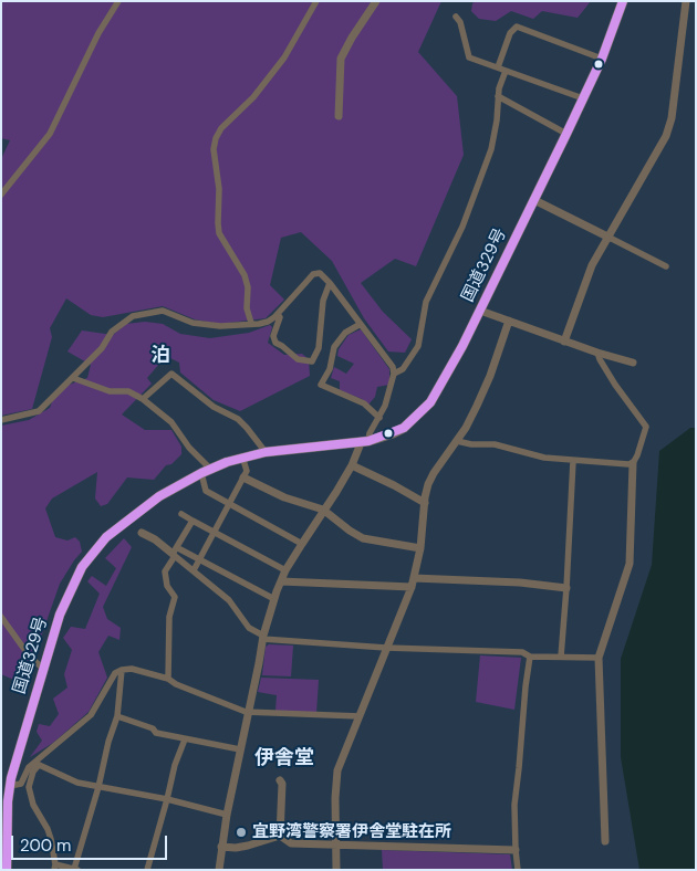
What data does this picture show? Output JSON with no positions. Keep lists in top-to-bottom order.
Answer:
{
  "streets": {
    "highway": ["国道329号"]
  },
  "districts": ["泊", "伊舎堂"],
  "places": ["宜野湾警察署伊舎堂駐在所"],
  "scale_bar": "200 m"
}
